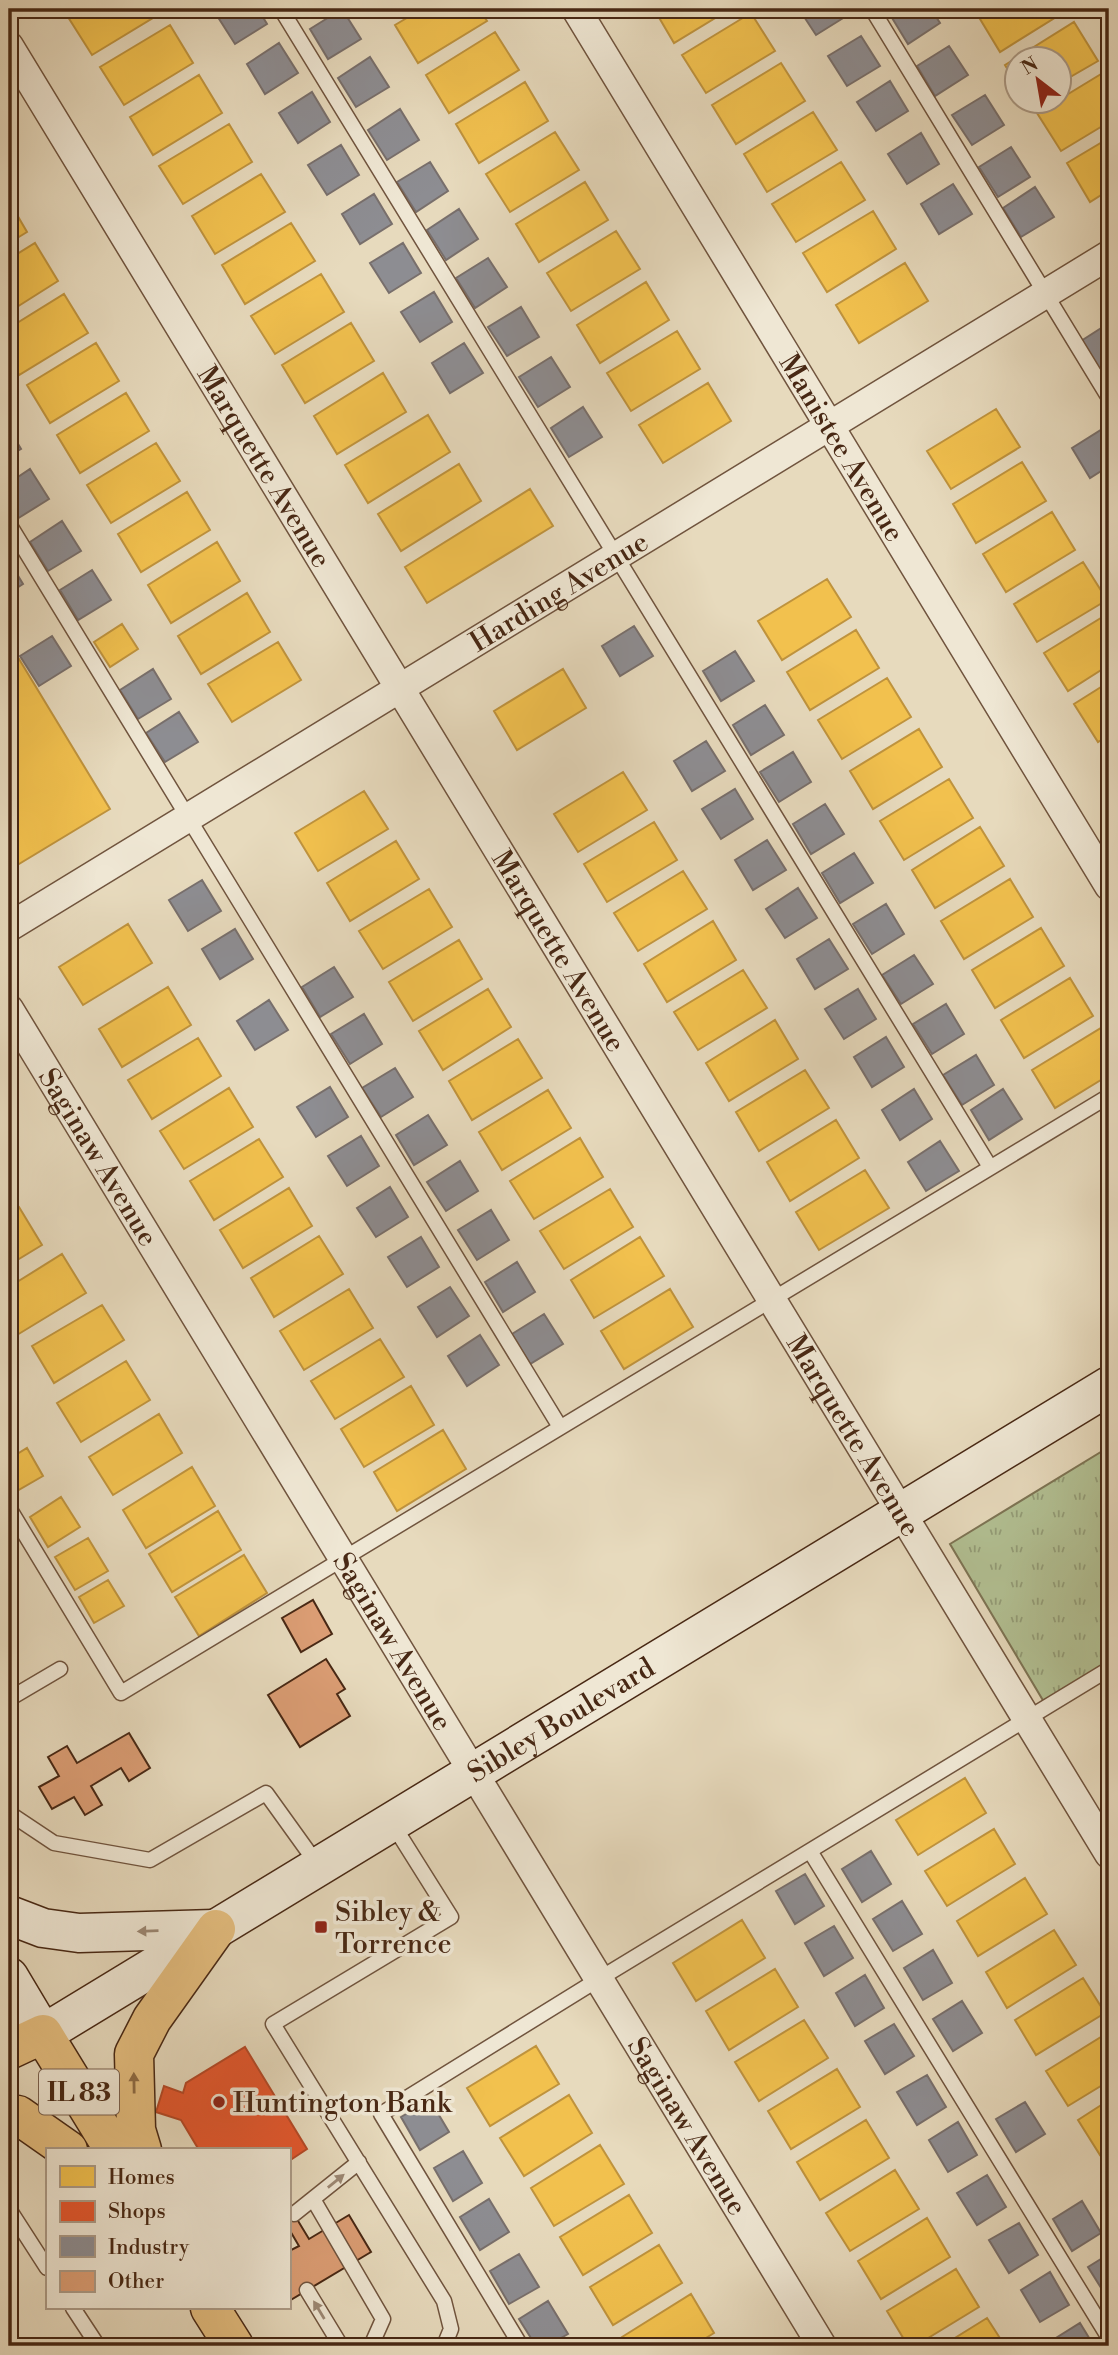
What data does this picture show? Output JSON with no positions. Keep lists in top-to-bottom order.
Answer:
{
  "streets": {
    "main road": ["Sibley Boulevard", "IL 83"],
    "street": [
      "Manistee Avenue",
      "Marquette Avenue",
      "Harding Avenue",
      "Saginaw Avenue"
    ]
  },
  "crossings": [
    ["Manistee Avenue", "Harding Avenue"],
    ["Marquette Avenue", "Harding Avenue"],
    ["Marquette Avenue", "Sibley Boulevard"],
    ["Saginaw Avenue", "Sibley Boulevard"],
    ["Sibley Boulevard", "IL 83"]
  ],
  "places": {
    "transit": ["Sibley & Torrence"],
    "other": ["Huntington Bank"]
  },
  "legend": [
    "Homes",
    "Shops",
    "Industry",
    "Other"
  ],
  "north": "top left"
}
